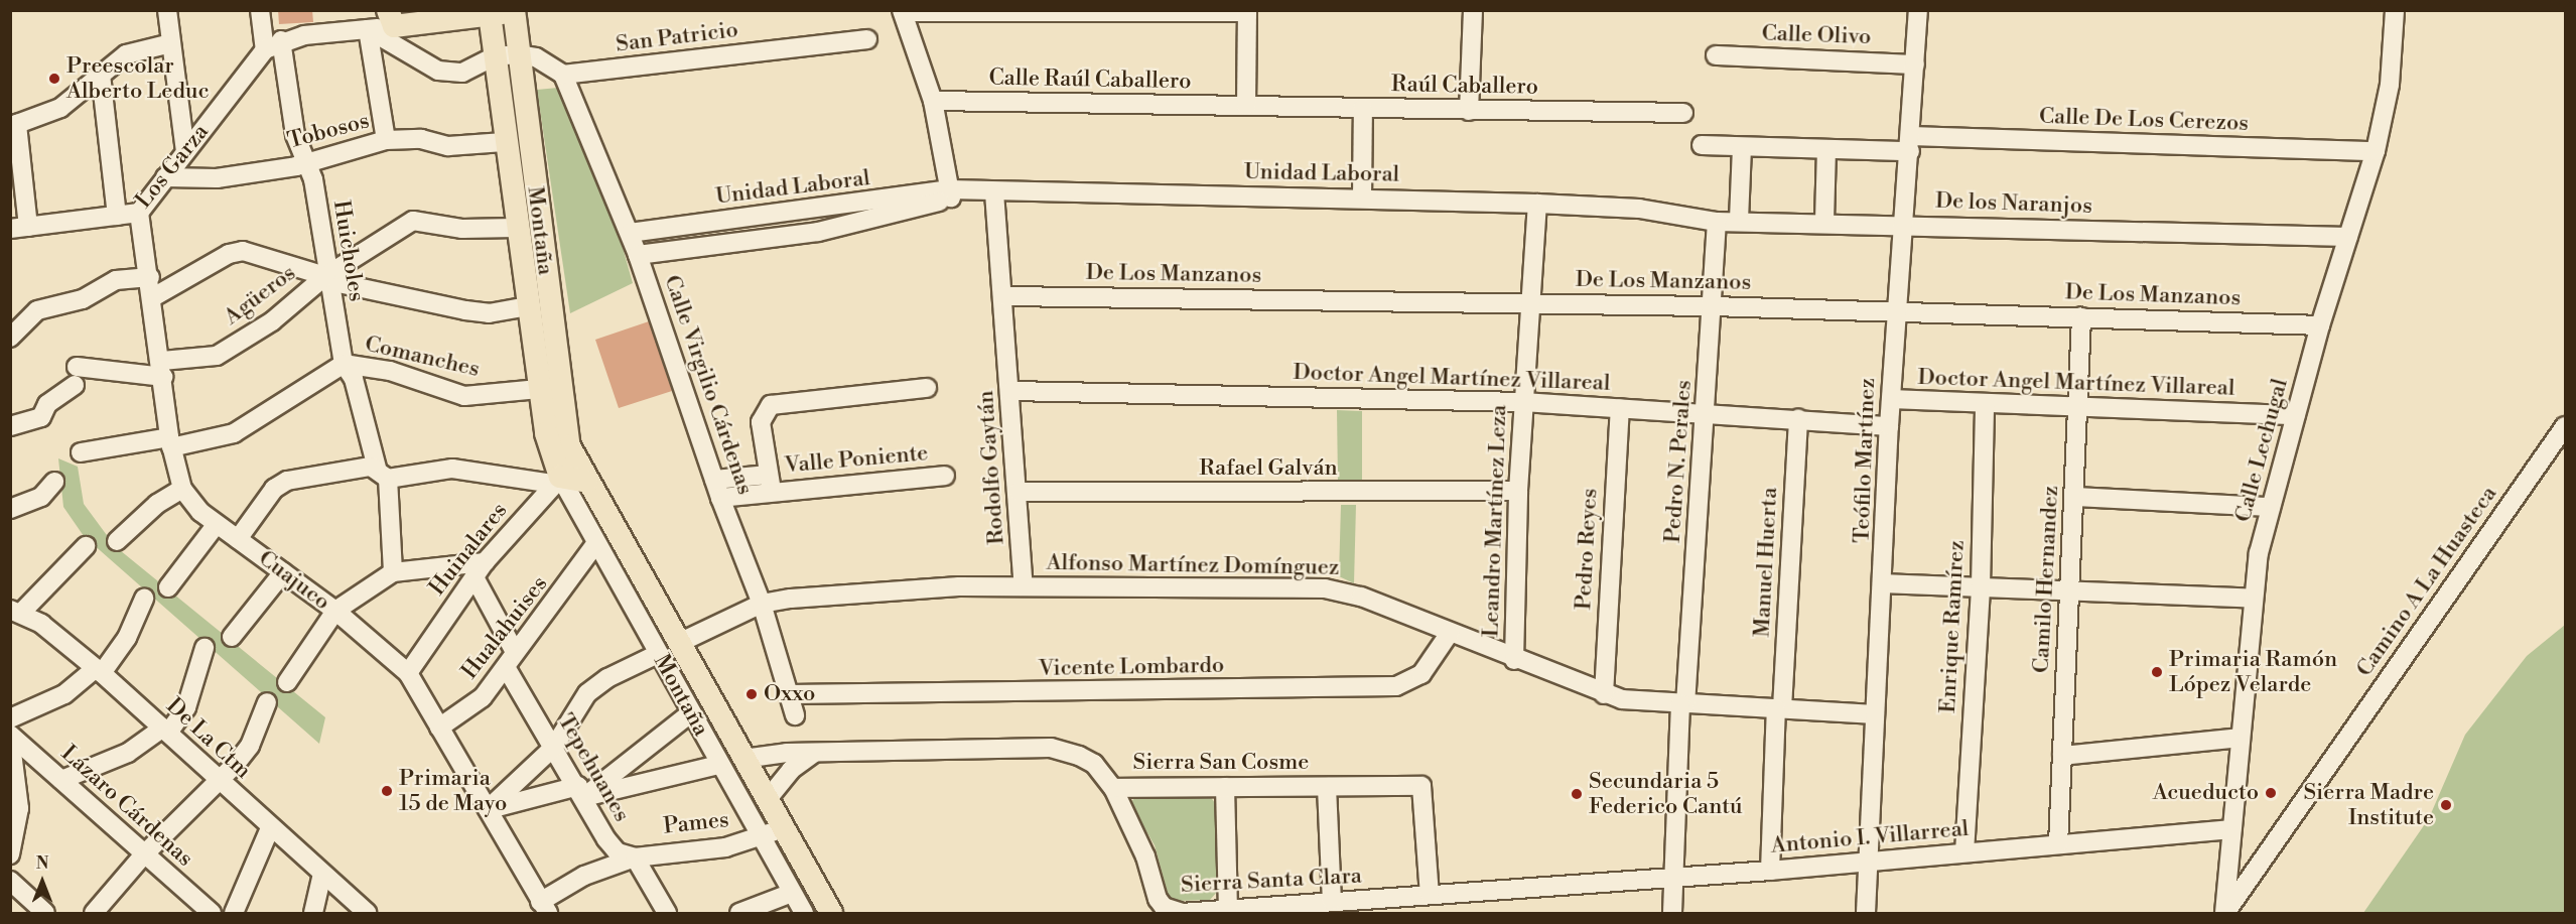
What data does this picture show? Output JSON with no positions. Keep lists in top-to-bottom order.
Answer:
{
  "streets": {
    "main road": ["Montaña"],
    "street": [
      "Calle Olivo",
      "San Patricio",
      "Calle Raúl Caballero",
      "Raúl Caballero",
      "Calle De Los Cerezos",
      "Tobosos",
      "Los Garza",
      "Unidad Laboral",
      "De los Naranjos",
      "Huicholes",
      "De Los Manzanos",
      "Agüeros",
      "Comanches",
      "Doctor Angel Martínez Villareal",
      "Calle Virgilio Cárdenas",
      "Calle Lechugal",
      "Valle Poniente",
      "Teófilo Martínez",
      "Pedro N. Perales",
      "Rodolfo Gaytán",
      "Rafael Galván",
      "Leandro Martínez Leza",
      "Huinalares",
      "Pedro Reyes",
      "Manuel Huerta",
      "Alfonso Martínez Domínguez",
      "Camilo Hernandez",
      "Cuajuco",
      "Camino A La Huasteca",
      "Enrique Ramírez",
      "Hualahuises",
      "Vicente Lombardo",
      "De La Ctm",
      "Sierra San Cosme",
      "Tepehuanes",
      "Lázaro Cárdenas",
      "Pames",
      "Antonio I. Villarreal",
      "Sierra Santa Clara"
    ]
  },
  "crossings": [
    ["Calle Olivo", "Teófilo Martínez"],
    ["San Patricio", "Calle Virgilio Cárdenas"],
    ["Calle Raúl Caballero", "Raúl Caballero"],
    ["Calle De Los Cerezos", "Calle Lechugal"],
    ["Calle De Los Cerezos", "Teófilo Martínez"],
    ["Tobosos", "Los Garza"],
    ["Tobosos", "Montaña"],
    ["Tobosos", "Huicholes"],
    ["Los Garza", "Huicholes"],
    ["Los Garza", "Cuajuco"],
    ["Unidad Laboral", "De los Naranjos"],
    ["Unidad Laboral", "Calle Virgilio Cárdenas"],
    ["Unidad Laboral", "Rodolfo Gaytán"],
    ["Unidad Laboral", "Leandro Martínez Leza"],
    ["De los Naranjos", "Calle Lechugal"],
    ["De los Naranjos", "Teófilo Martínez"],
    ["De los Naranjos", "Pedro N. Perales"],
    ["Montaña", "Agüeros"],
    ["Montaña", "Comanches"],
    ["Montaña", "Huinalares"],
    ["Montaña", "Alfonso Martínez Domínguez"],
    ["Montaña", "Hualahuises"],
    ["Montaña", "Sierra San Cosme"],
    ["Montaña", "Pames"],
    ["Huicholes", "Agüeros"],
    ["Huicholes", "Comanches"],
    ["De Los Manzanos", "Calle Lechugal"],
    ["De Los Manzanos", "Teófilo Martínez"],
    ["De Los Manzanos", "Pedro N. Perales"],
    ["De Los Manzanos", "Rodolfo Gaytán"],
    ["De Los Manzanos", "Leandro Martínez Leza"],
    ["De Los Manzanos", "Camilo Hernandez"],
    ["Agüeros", "Cuajuco"],
    ["Comanches", "Cuajuco"],
    ["Doctor Angel Martínez Villareal", "Calle Lechugal"],
    ["Doctor Angel Martínez Villareal", "Teófilo Martínez"],
    ["Doctor Angel Martínez Villareal", "Pedro N. Perales"],
    ["Doctor Angel Martínez Villareal", "Rodolfo Gaytán"],
    ["Doctor Angel Martínez Villareal", "Leandro Martínez Leza"],
    ["Doctor Angel Martínez Villareal", "Pedro Reyes"],
    ["Doctor Angel Martínez Villareal", "Manuel Huerta"],
    ["Doctor Angel Martínez Villareal", "Camilo Hernandez"],
    ["Doctor Angel Martínez Villareal", "Enrique Ramírez"],
    ["Calle Virgilio Cárdenas", "Valle Poniente"],
    ["Calle Virgilio Cárdenas", "Alfonso Martínez Domínguez"],
    ["Calle Virgilio Cárdenas", "Vicente Lombardo"],
    ["Calle Lechugal", "Camino A La Huasteca"],
    ["Calle Lechugal", "Antonio I. Villarreal"],
    ["Teófilo Martínez", "Alfonso Martínez Domínguez"],
    ["Teófilo Martínez", "Antonio I. Villarreal"],
    ["Pedro N. Perales", "Alfonso Martínez Domínguez"],
    ["Pedro N. Perales", "Antonio I. Villarreal"],
    ["Rodolfo Gaytán", "Rafael Galván"],
    ["Rodolfo Gaytán", "Alfonso Martínez Domínguez"],
    ["Rafael Galván", "Leandro Martínez Leza"],
    ["Leandro Martínez Leza", "Alfonso Martínez Domínguez"],
    ["Huinalares", "Cuajuco"],
    ["Huinalares", "Tepehuanes"],
    ["Pedro Reyes", "Alfonso Martínez Domínguez"],
    ["Manuel Huerta", "Alfonso Martínez Domínguez"],
    ["Manuel Huerta", "Antonio I. Villarreal"],
    ["Alfonso Martínez Domínguez", "Vicente Lombardo"],
    ["Camilo Hernandez", "Antonio I. Villarreal"],
    ["Cuajuco", "Hualahuises"],
    ["Cuajuco", "Pames"],
    ["Enrique Ramírez", "Antonio I. Villarreal"],
    ["Hualahuises", "Tepehuanes"],
    ["Sierra San Cosme", "Sierra Santa Clara"],
    ["Tepehuanes", "Pames"],
    ["Antonio I. Villarreal", "Sierra Santa Clara"]
  ],
  "places": [
    "Preescolar Alberto Leduc",
    "Primaria Ramón López Velarde",
    "Oxxo",
    "Primaria 15 de Mayo",
    "Acueducto",
    "Secundaria 5 Federico Cantú",
    "Sierra Madre Institute"
  ],
  "north": "top"
}
